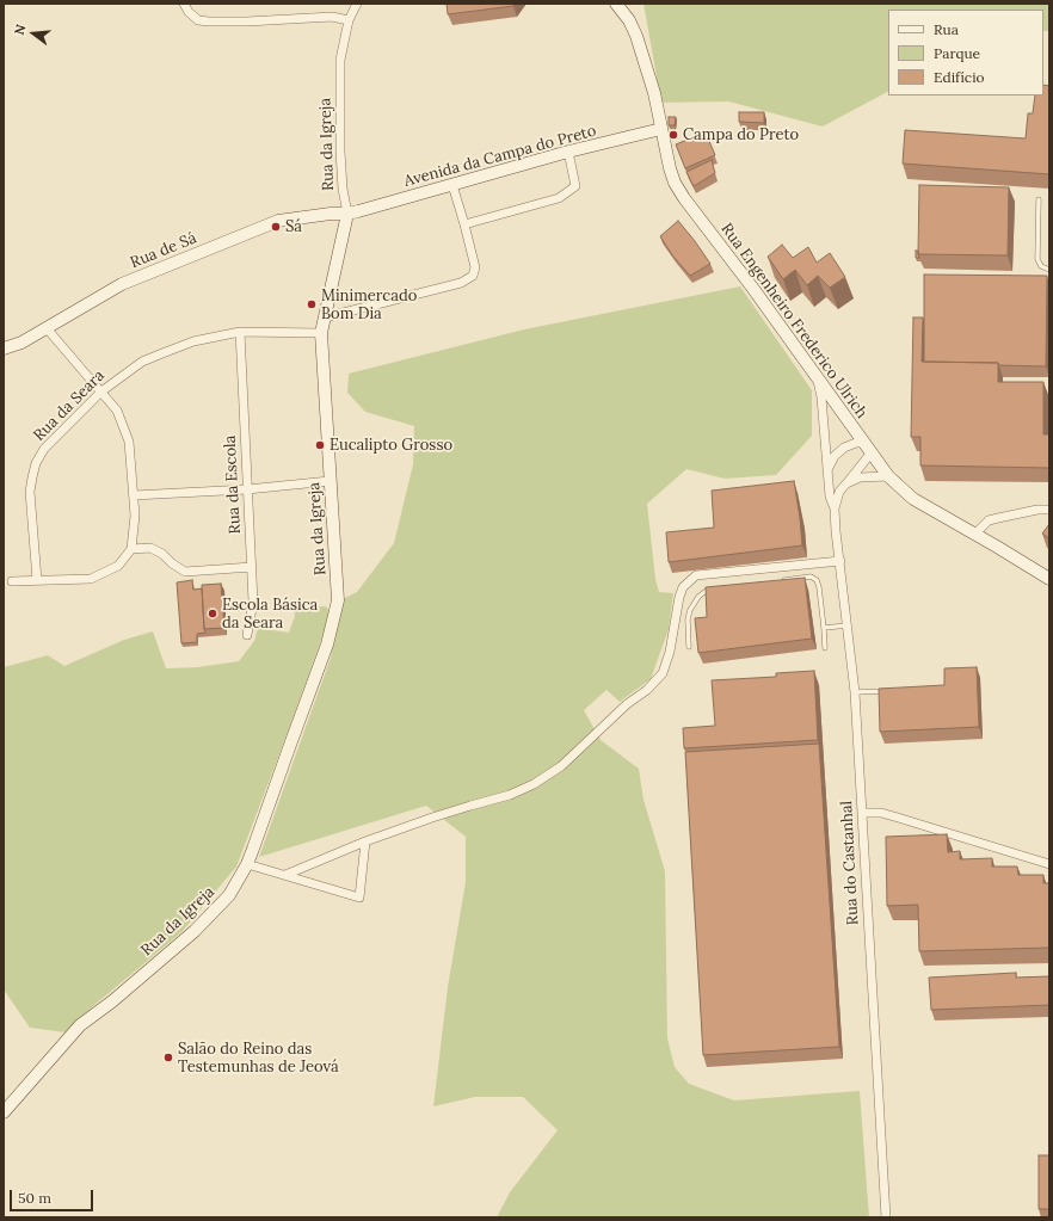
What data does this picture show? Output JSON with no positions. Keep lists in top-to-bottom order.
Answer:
{
  "streets": {
    "street": [
      "Rua da Igreja",
      "Avenida da Campa do Preto",
      "Rua de Sá",
      "Rua Engenheiro Frederico Ulrich",
      "Rua da Seara",
      "Rua da Escola",
      "Rua do Castanhal"
    ]
  },
  "crossings": [
    ["Rua da Igreja", "Avenida da Campa do Preto"],
    ["Rua da Igreja", "Rua de Sá"],
    ["Rua da Igreja", "Rua da Seara"],
    ["Avenida da Campa do Preto", "Rua de Sá"],
    ["Avenida da Campa do Preto", "Rua Engenheiro Frederico Ulrich"],
    ["Rua Engenheiro Frederico Ulrich", "Rua do Castanhal"],
    ["Rua da Seara", "Rua da Escola"]
  ],
  "places": [
    "Campa do Preto",
    "Sá",
    "Minimercado Bom Dia",
    "Eucalipto Grosso",
    "Escola Básica da Seara",
    "Salão do Reino das Testemunhas de Jeová"
  ],
  "legend": ["Rua", "Parque", "Edifício"],
  "scale_bar": "50 m",
  "north": "left"
}
